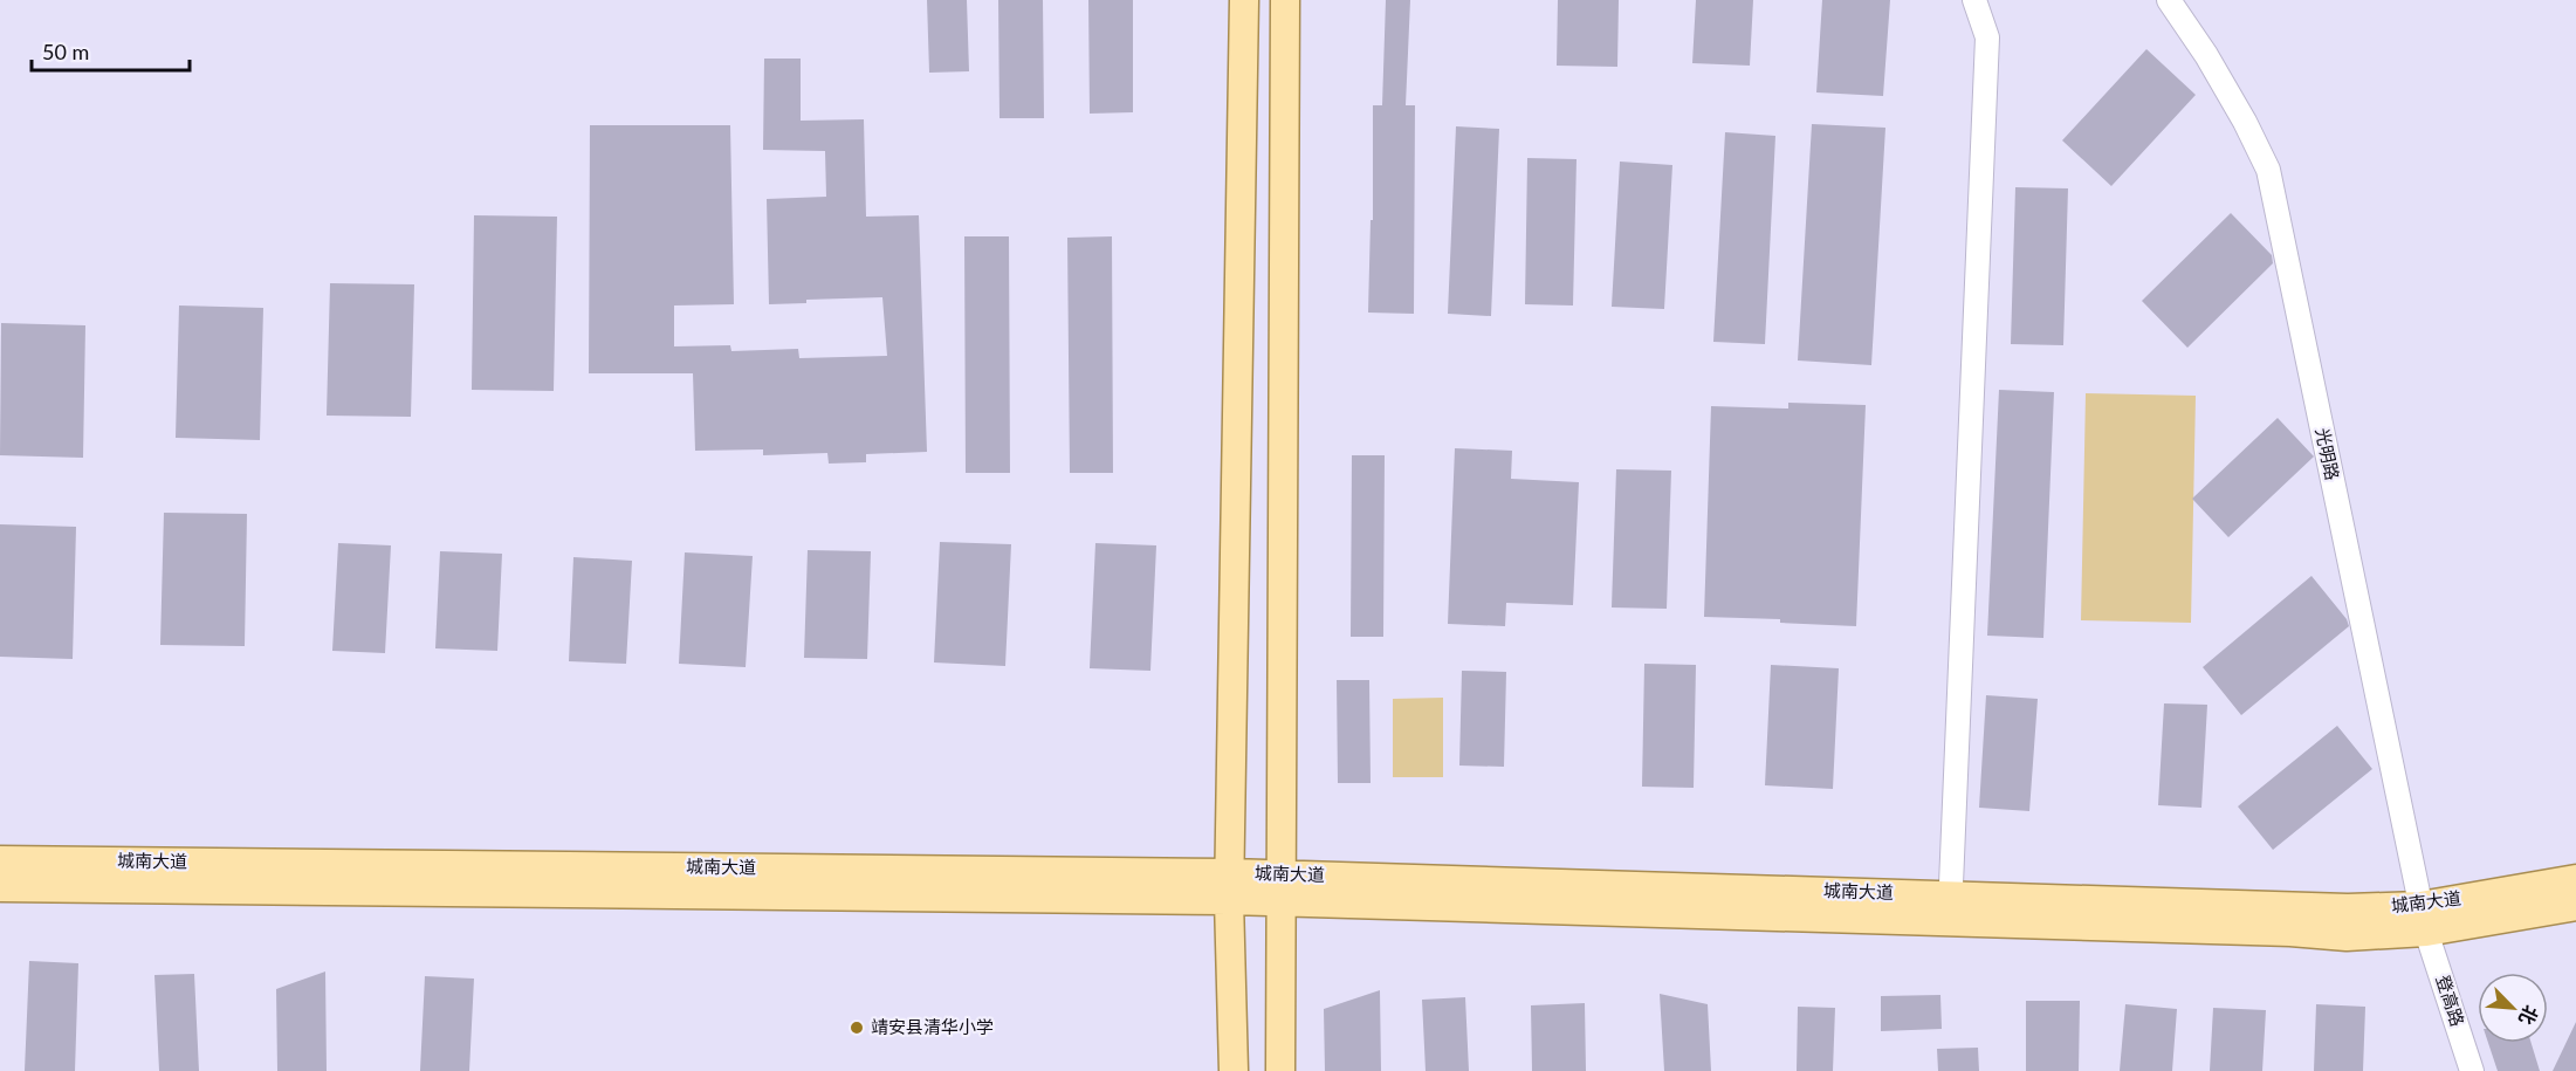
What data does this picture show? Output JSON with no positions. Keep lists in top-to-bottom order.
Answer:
{
  "streets": {
    "main road": ["城南大道"],
    "street": ["光明路", "登高路"]
  },
  "crossings": [
    ["光明路", "城南大道"],
    ["光明路", "登高路"],
    ["城南大道", "登高路"]
  ],
  "places": ["靖安县清华小学"],
  "scale_bar": "50 m",
  "north": "bottom right"
}
